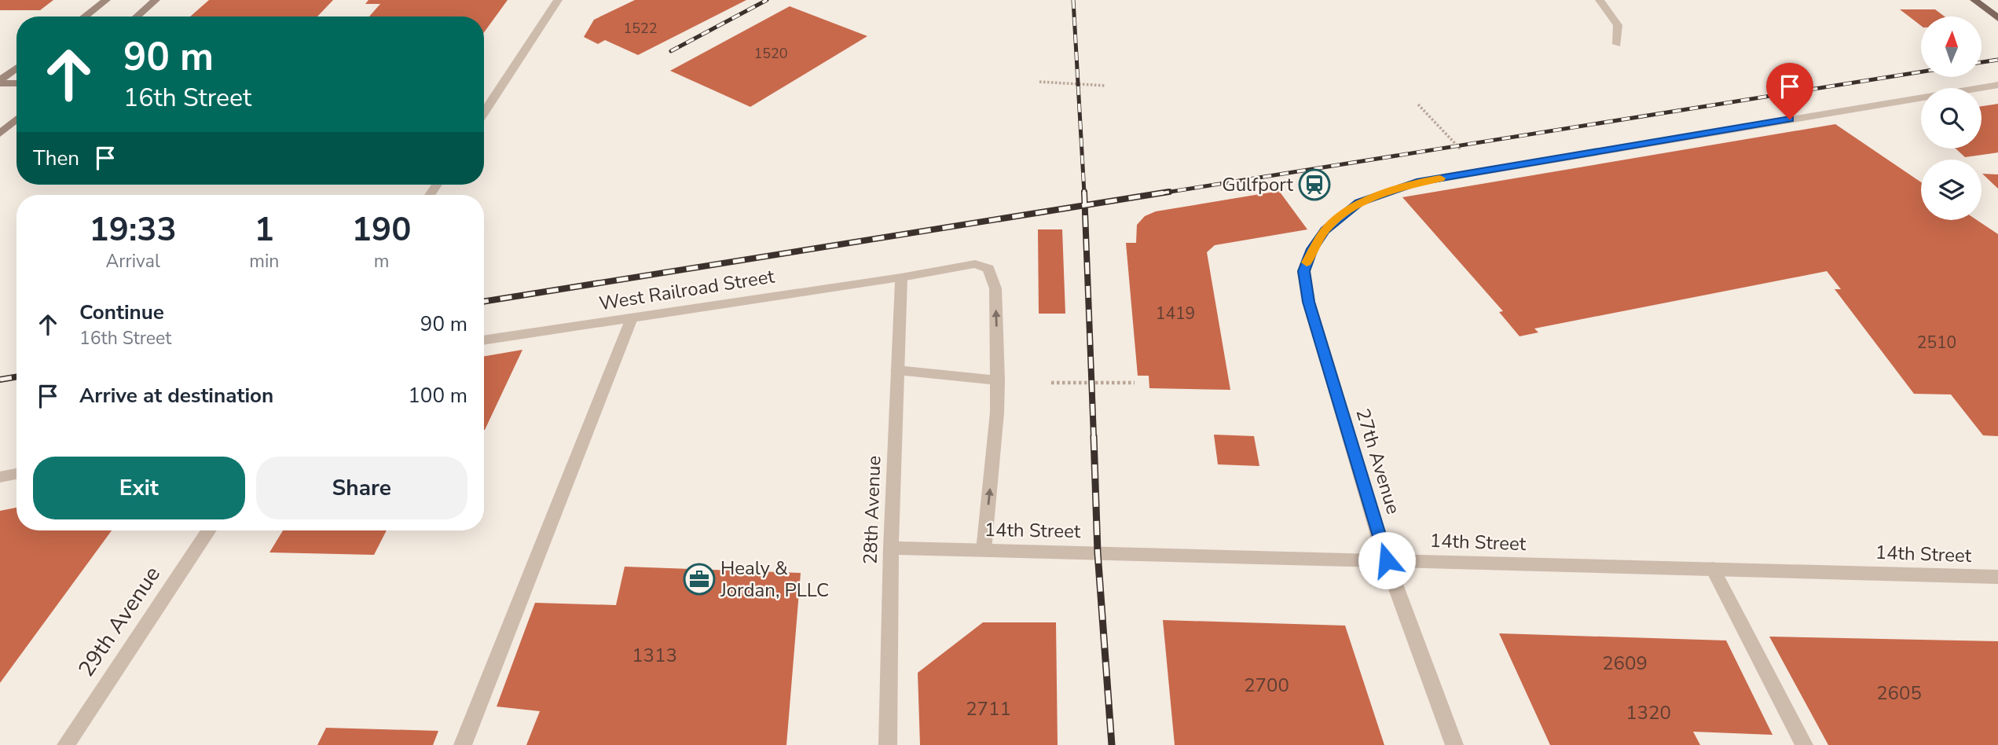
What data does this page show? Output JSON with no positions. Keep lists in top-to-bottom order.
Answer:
{
  "streets": {
    "street": [
      "West Railroad Street",
      "27th Avenue",
      "28th Avenue",
      "14th Street",
      "29th Avenue"
    ]
  },
  "crossings": [
    ["West Railroad Street", "28th Avenue"],
    ["27th Avenue", "14th Street"],
    ["28th Avenue", "14th Street"]
  ],
  "places": {
    "station": ["Gulfport"],
    "office": ["Healy & Jordan, PLLC"]
  },
  "house_numbers": [
    "1522",
    "1520",
    "1419",
    "2510",
    "1313",
    "2609",
    "2700",
    "2605",
    "2711",
    "1320"
  ],
  "north": "top",
  "page": {
    "turn": ["90 m", "16th Street"],
    "then": "Then",
    "eta": [
      "19:33",
      "Arrival",
      "1",
      "min",
      "190",
      "m"
    ],
    "list": [
      {
        "name": "Continue",
        "note": "16th Street",
        "value": "90 m"
      },
      {
        "name": "Arrive at destination",
        "value": "100 m"
      }
    ],
    "buttons": ["Exit", "Share"]
  }
}
